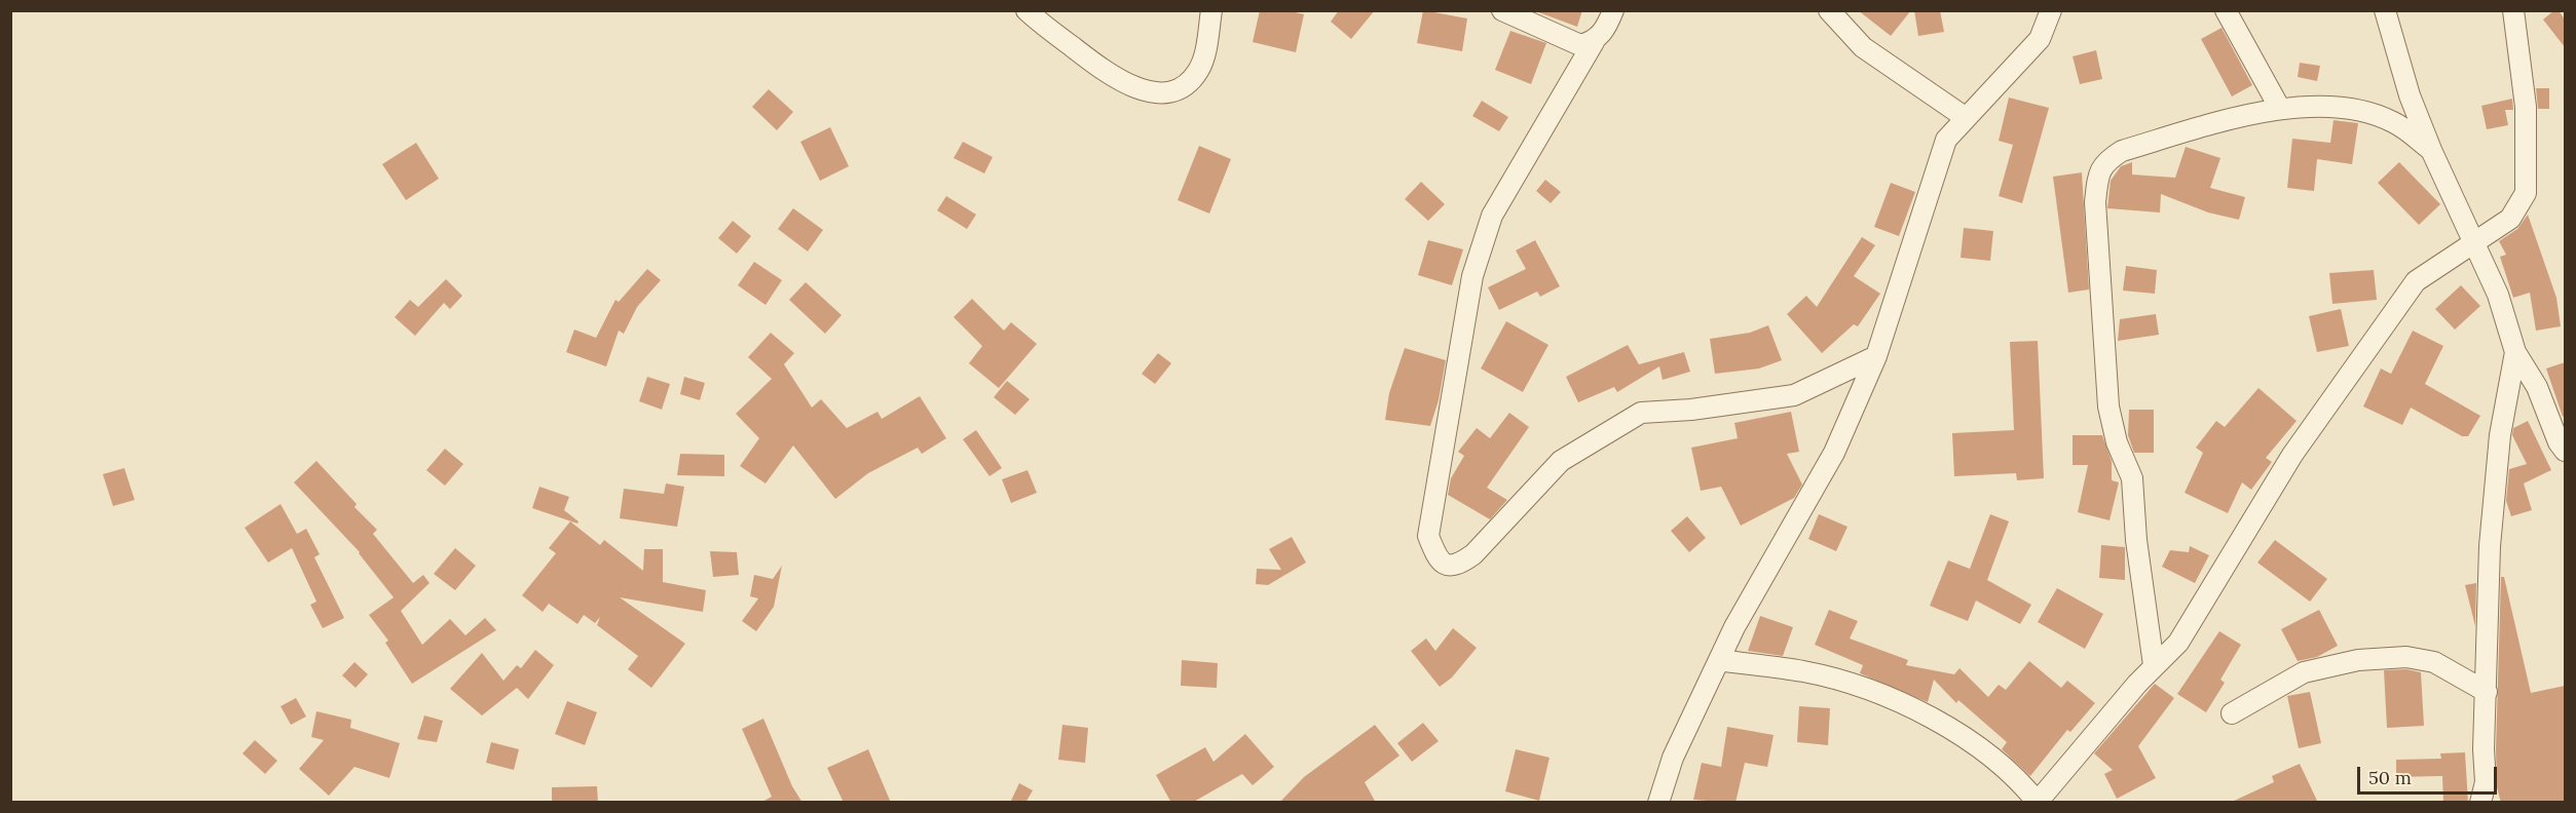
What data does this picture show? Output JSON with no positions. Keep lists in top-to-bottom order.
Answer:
{
  "scale_bar": "50 m"
}
